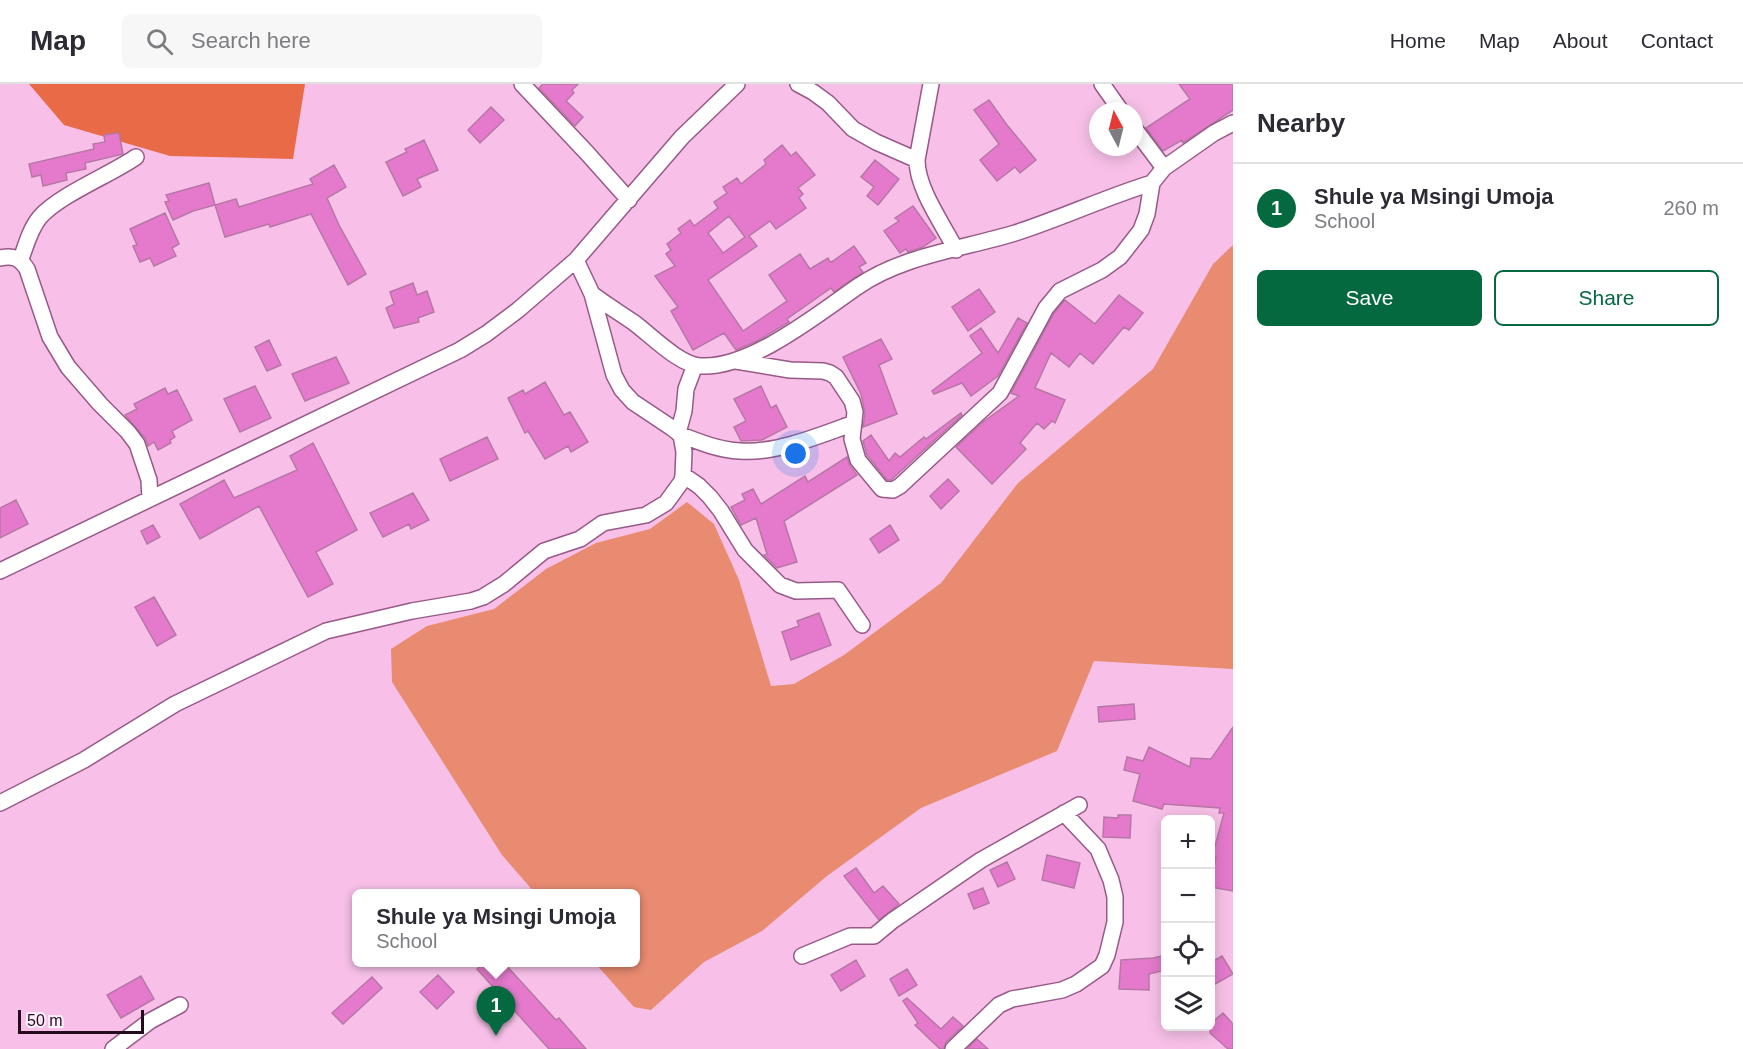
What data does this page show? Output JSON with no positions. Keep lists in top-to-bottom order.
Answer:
{
  "scale_bar": "50 m",
  "north": "top",
  "page": {
    "header": "Map",
    "search": "Search here",
    "nav": [
      "Home",
      "Map",
      "About",
      "Contact"
    ],
    "heading": "Nearby",
    "list": [
      {
        "mark": "1",
        "name": "Shule ya Msingi Umoja",
        "note": "School",
        "value": "260 m"
      }
    ],
    "buttons": ["Save", "Share"],
    "map_buttons": ["+", "−"],
    "popup": ["Shule ya Msingi Umoja", "School"],
    "pins": "1",
    "scale": "50 m"
  }
}
